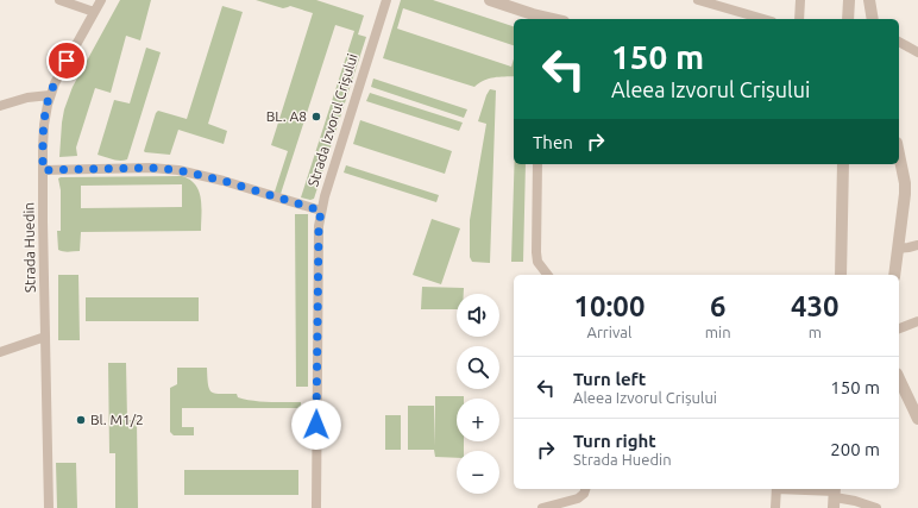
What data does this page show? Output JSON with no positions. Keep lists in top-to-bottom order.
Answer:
{
  "streets": {
    "street": ["Strada Izvorul Crișului", "Strada Huedin"]
  },
  "places": ["BL. A8", "Bl. M1/2"],
  "page": {
    "turn": ["150 m", "Aleea Izvorul Crișului"],
    "then": "Then",
    "eta": [
      "10:00",
      "Arrival",
      "6",
      "min",
      "430",
      "m"
    ],
    "map_buttons": ["+", "−"],
    "list": [
      {
        "name": "Turn left",
        "note": "Aleea Izvorul Crișului",
        "value": "150 m"
      },
      {
        "name": "Turn right",
        "note": "Strada Huedin",
        "value": "200 m"
      }
    ]
  }
}
